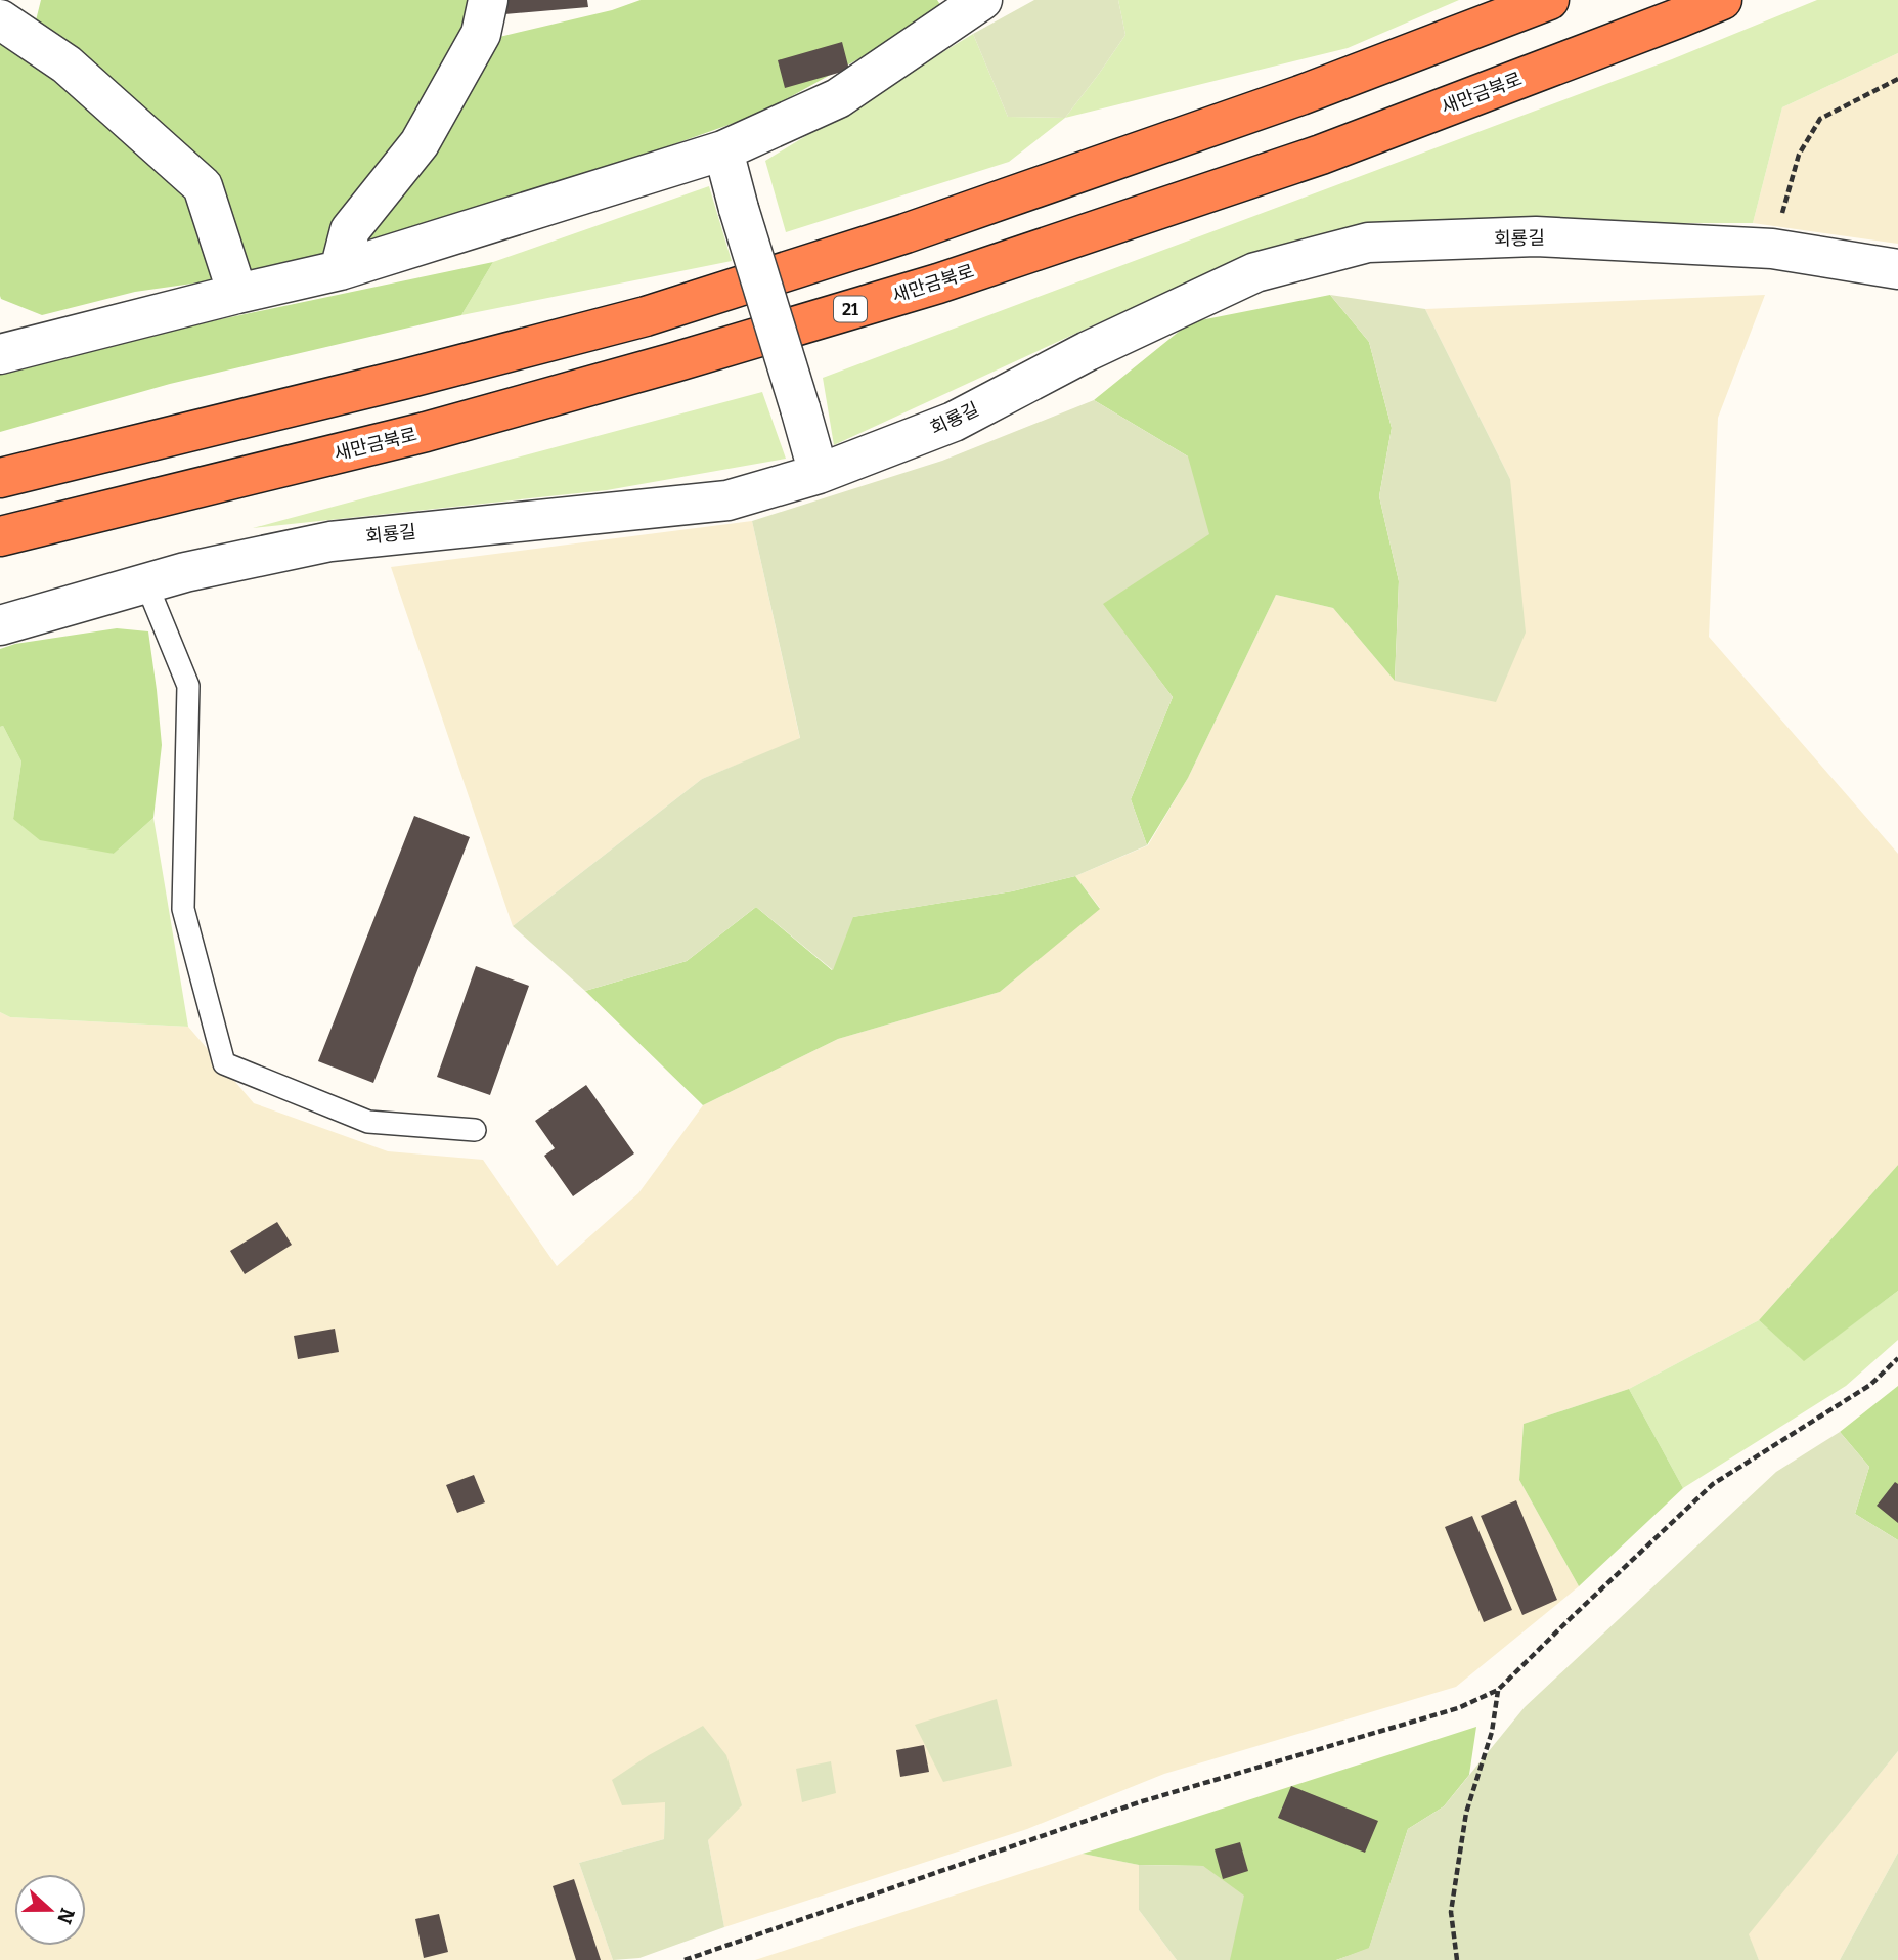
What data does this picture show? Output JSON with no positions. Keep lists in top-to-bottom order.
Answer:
{
  "streets": {
    "highway": ["새만금북로", "21"],
    "street": ["회룡길"]
  },
  "north": "right"
}
